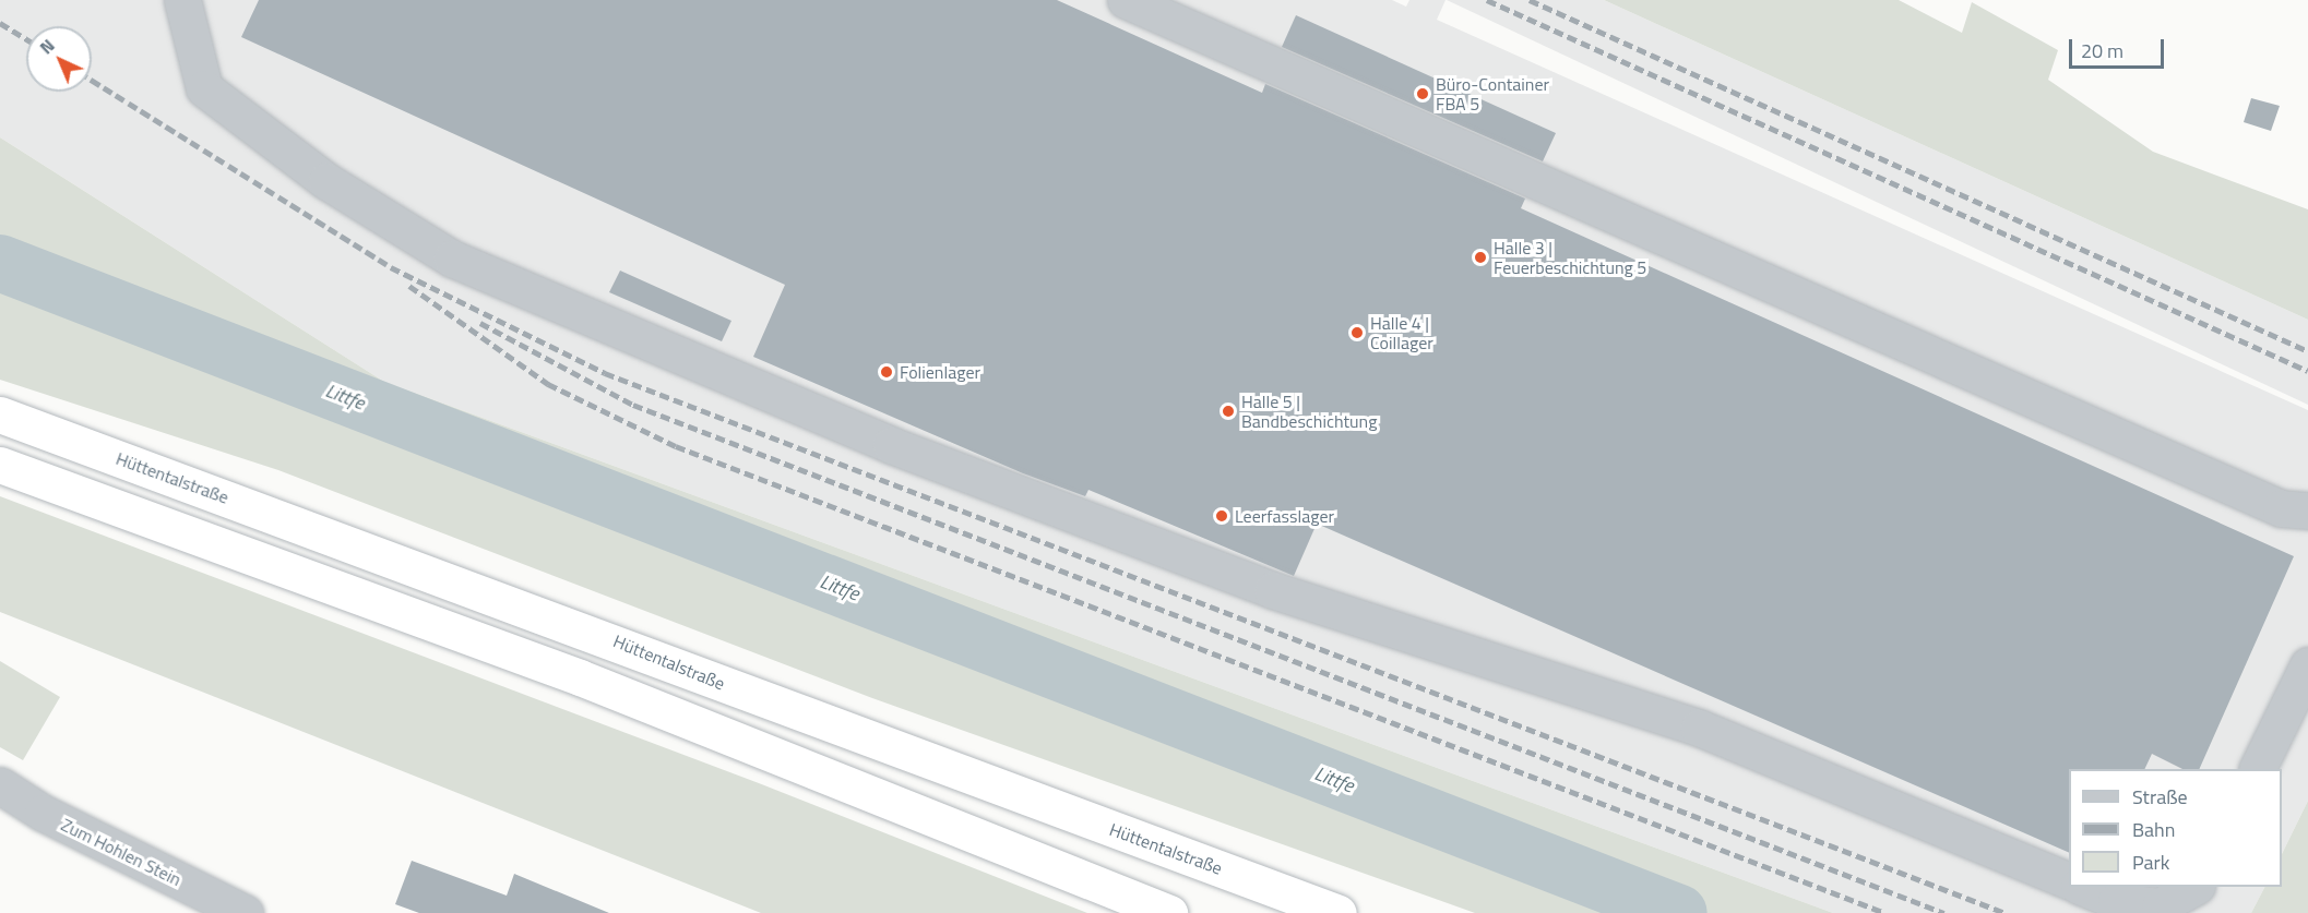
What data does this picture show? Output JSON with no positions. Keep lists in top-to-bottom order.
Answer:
{
  "streets": {
    "highway": ["Hüttentalstraße"],
    "street": ["Zum Hohlen Stein"]
  },
  "water": ["Littfe"],
  "places": [
    "Büro-Container FBA 5",
    "Halle 3 | Feuerbeschichtung 5",
    "Halle 4 | Coillager",
    "Folienlager",
    "Halle 5 | Bandbeschichtung",
    "Leerfasslager"
  ],
  "legend": ["Straße", "Bahn", "Park"],
  "scale_bar": "20 m",
  "north": "top left"
}
